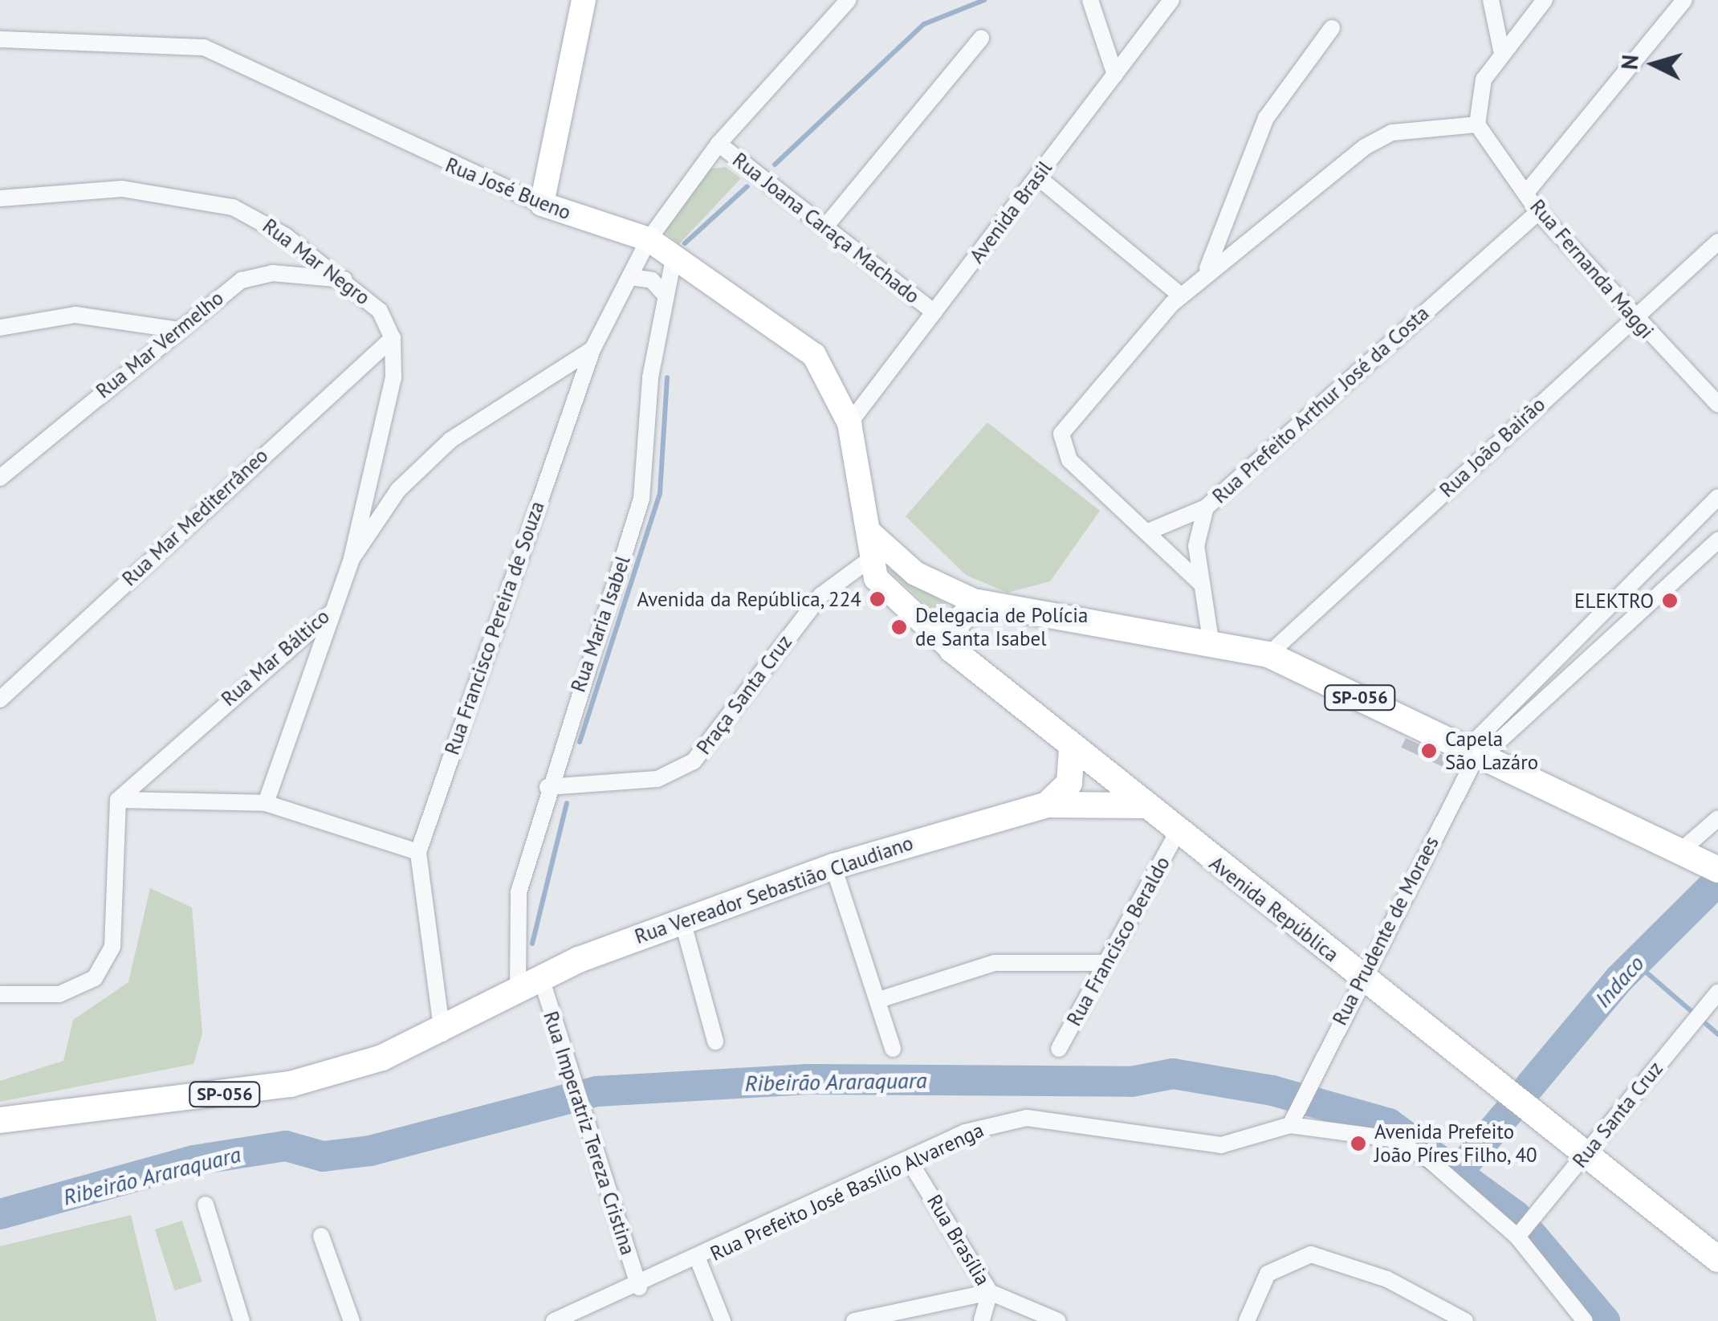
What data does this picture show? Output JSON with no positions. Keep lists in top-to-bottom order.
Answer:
{
  "streets": {
    "main road": ["SP-056", "Rua Vereador Sebastião Claudiano", "Avenida República"],
    "street": [
      "Rua José Bueno",
      "Avenida Brasil",
      "Rua Joana Caraça Machado",
      "Rua Mar Negro",
      "Rua Fernanda Maggi",
      "Rua Mar Vermelho",
      "Rua Prefeito Arthur José da Costa",
      "Rua João Bairão",
      "Rua Mar Mediterrâneo",
      "Rua Maria Isabel",
      "Rua Francisco Pereira de Souza",
      "Rua Mar Báltico",
      "Praça Santa Cruz",
      "Rua Prudente de Moraes",
      "Rua Francisco Beraldo",
      "Rua Santa Cruz",
      "Rua Imperatriz Tereza Cristina",
      "Rua Prefeito José Basílio Alvarenga",
      "Rua Brasília"
    ]
  },
  "crossings": [
    ["Rua José Bueno", "Avenida Brasil"],
    ["Rua José Bueno", "Rua Maria Isabel"],
    ["Rua José Bueno", "Rua Francisco Pereira de Souza"],
    ["Rua José Bueno", "Praça Santa Cruz"],
    ["Rua José Bueno", "Avenida República"],
    ["Avenida Brasil", "Rua Joana Caraça Machado"],
    ["Rua Joana Caraça Machado", "Rua Francisco Pereira de Souza"],
    ["Rua Mar Negro", "Rua Mar Vermelho"],
    ["Rua Mar Negro", "Rua Mar Mediterrâneo"],
    ["Rua Fernanda Maggi", "Rua Prefeito Arthur José da Costa"],
    ["Rua Fernanda Maggi", "Rua João Bairão"],
    ["Rua Prefeito Arthur José da Costa", "SP-056"],
    ["Rua João Bairão", "SP-056"],
    ["Rua Maria Isabel", "Praça Santa Cruz"],
    ["Rua Maria Isabel", "Rua Vereador Sebastião Claudiano"],
    ["Rua Maria Isabel", "Rua Imperatriz Tereza Cristina"],
    ["Rua Francisco Pereira de Souza", "Rua Mar Báltico"],
    ["Rua Francisco Pereira de Souza", "Rua Vereador Sebastião Claudiano"],
    ["Praça Santa Cruz", "Avenida República"],
    ["SP-056", "Rua Vereador Sebastião Claudiano"],
    ["SP-056", "Avenida República"],
    ["SP-056", "Rua Prudente de Moraes"],
    ["Rua Vereador Sebastião Claudiano", "Rua Imperatriz Tereza Cristina"],
    ["Avenida República", "Rua Prudente de Moraes"],
    ["Avenida República", "Rua Francisco Beraldo"],
    ["Avenida República", "Rua Santa Cruz"],
    ["Rua Prudente de Moraes", "Rua Prefeito José Basílio Alvarenga"],
    ["Rua Imperatriz Tereza Cristina", "Rua Prefeito José Basílio Alvarenga"],
    ["Rua Prefeito José Basílio Alvarenga", "Rua Brasília"]
  ],
  "water": ["Indaco", "Ribeirão Araraquara"],
  "places": [
    "Avenida da República, 224",
    "ELEKTRO",
    "Delegacia de Polícia de Santa Isabel",
    "Capela São Lazáro",
    "Avenida Prefeito João Píres Filho, 40"
  ],
  "north": "left"
}
